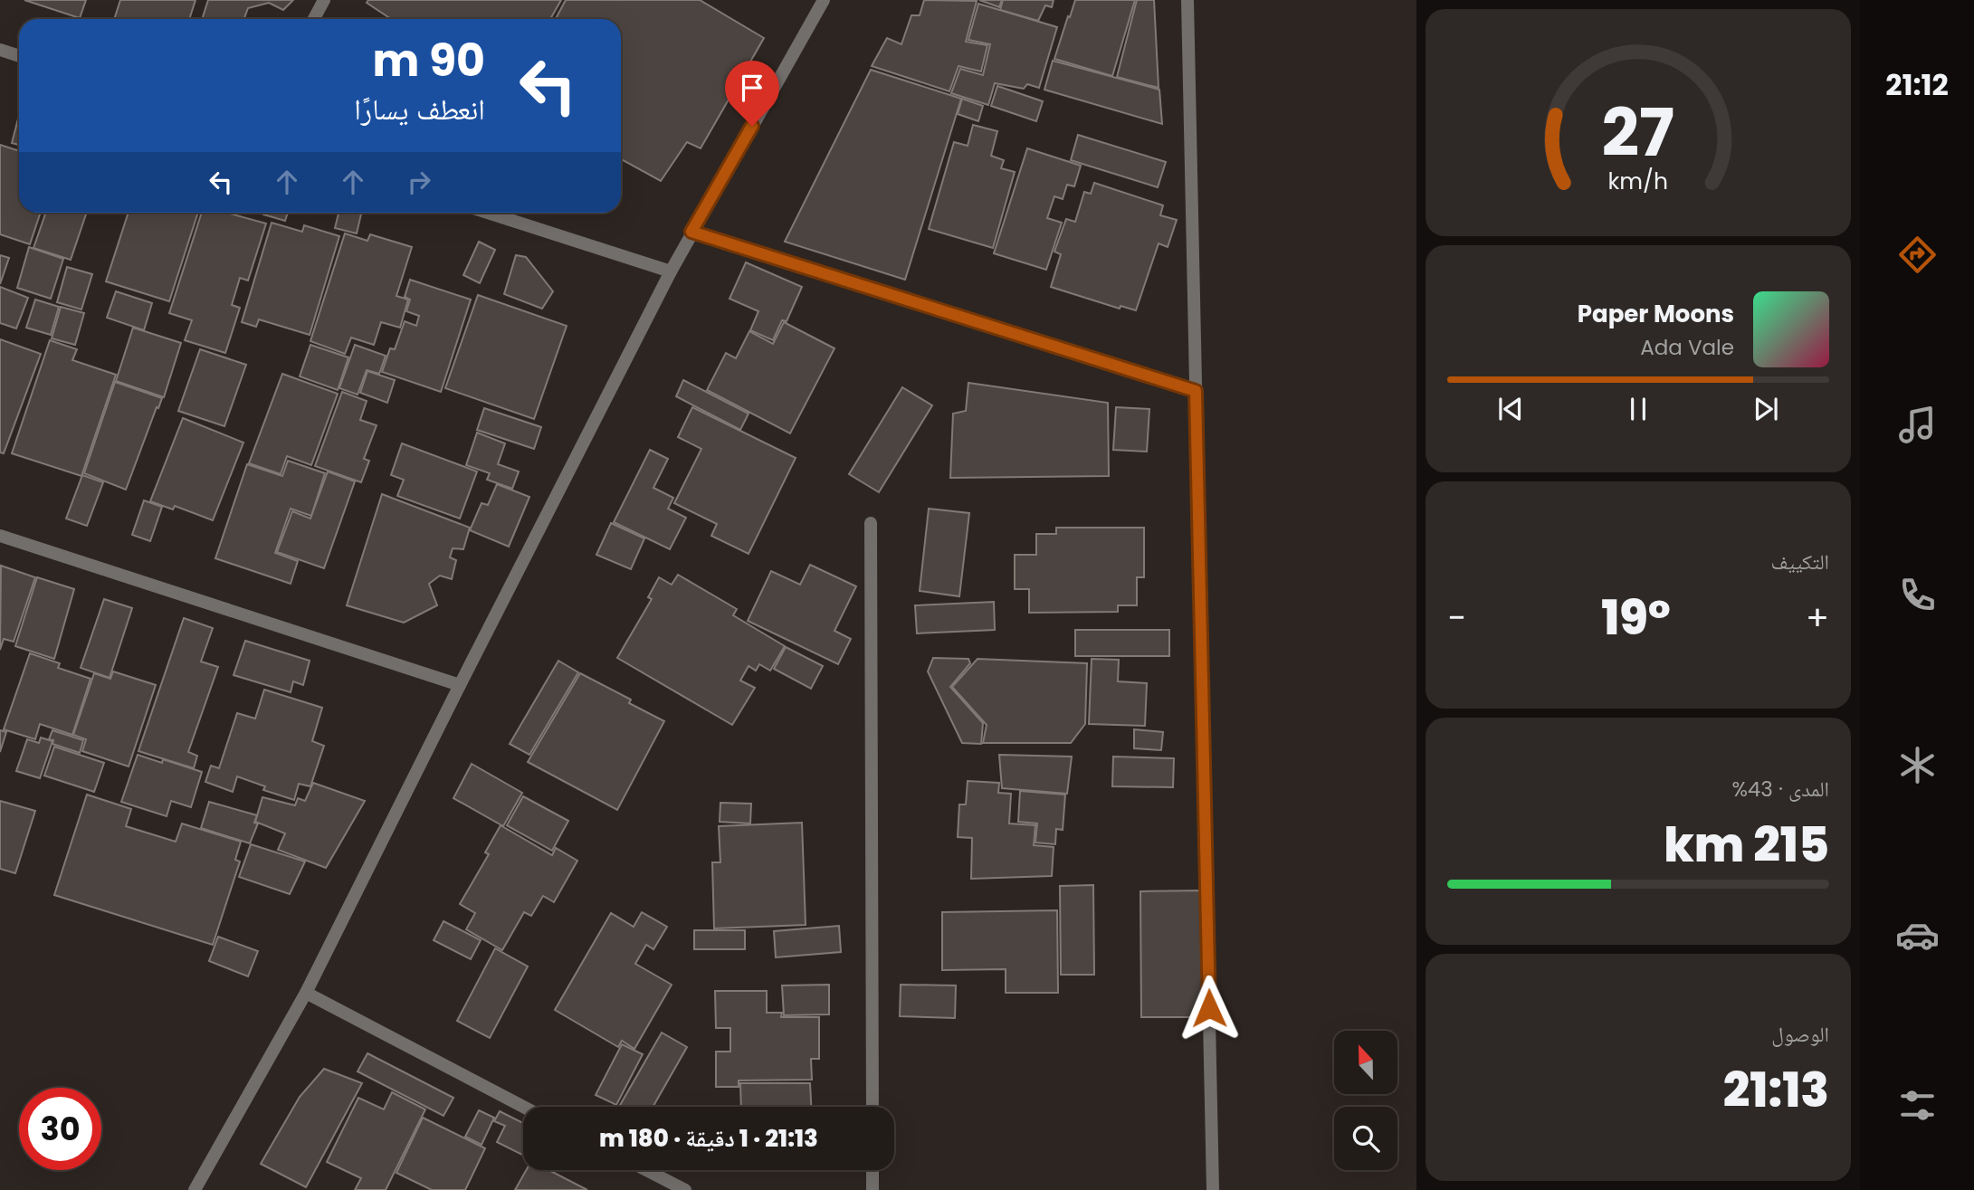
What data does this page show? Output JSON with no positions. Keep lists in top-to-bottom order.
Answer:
{
  "north": "top",
  "page": {
    "tabs": "21:12",
    "turn": ["90 m", "انعطف يسارًا"],
    "song": ["Paper Moons", "Ada Vale"],
    "tile": [
      "التكييف",
      ["المدى · 43%", "215 km"],
      ["الوصول", "21:13"]
    ],
    "heat": ["−", "19°", "+"],
    "limit": "30",
    "trip": "21:13 · 1 دقيقة · 180 m",
    "gauge": ["27", "km/h"]
  }
}
